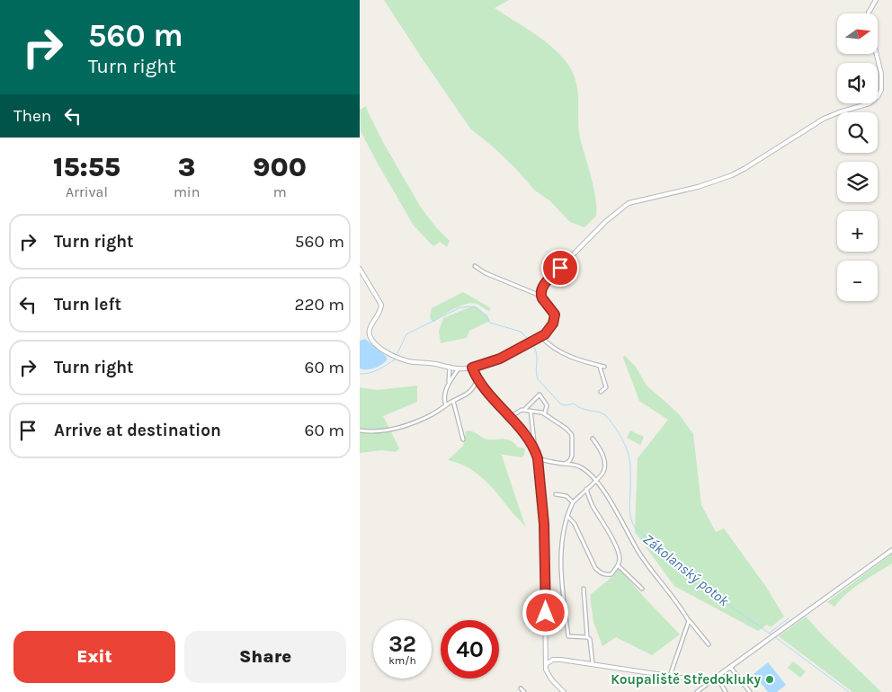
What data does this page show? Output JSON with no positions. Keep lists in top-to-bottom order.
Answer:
{
  "water": ["Zákolanský potok"],
  "places": ["Koupaliště Středokluky"],
  "north": "right",
  "page": {
    "turn": ["560 m", "Turn right"],
    "map_buttons": ["+", "−"],
    "then": "Then",
    "eta": [
      "15:55",
      "Arrival",
      "3",
      "min",
      "900",
      "m"
    ],
    "list": [
      {
        "name": "Turn right",
        "value": "560 m"
      },
      {
        "name": "Turn left",
        "value": "220 m"
      },
      {
        "name": "Turn right",
        "value": "60 m"
      },
      {
        "name": "Arrive at destination",
        "value": "60 m"
      }
    ],
    "speed": "32 km/h",
    "limit": "40",
    "buttons": ["Exit", "Share"]
  }
}
